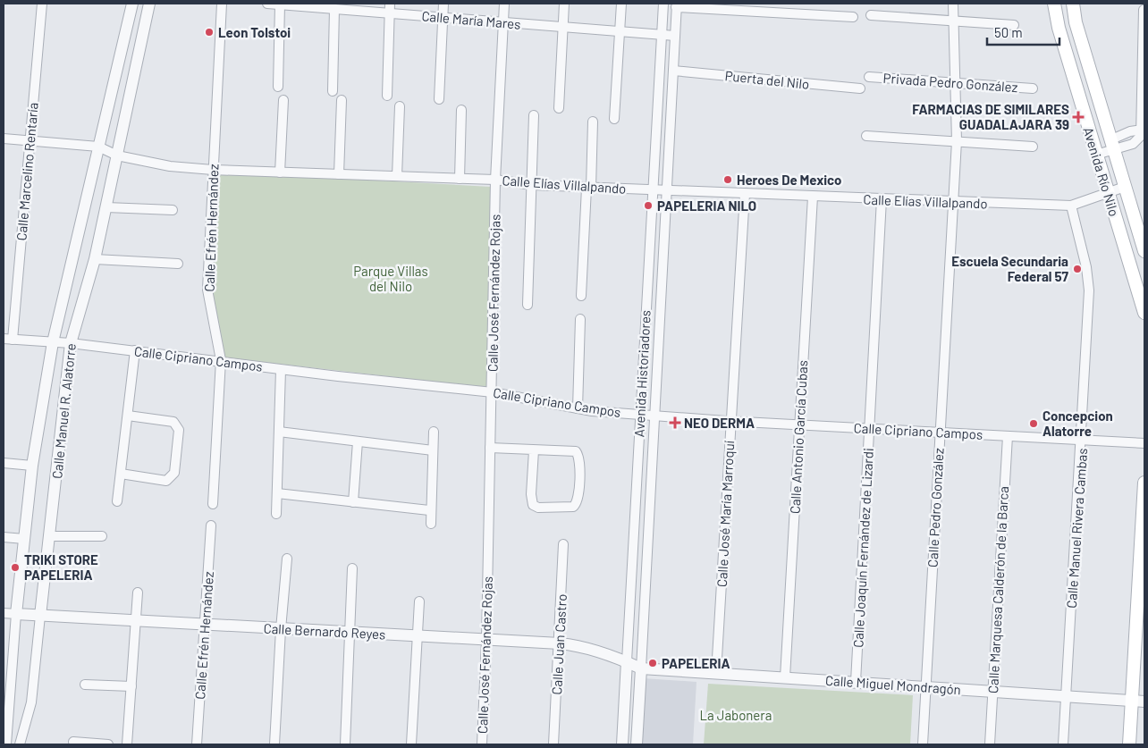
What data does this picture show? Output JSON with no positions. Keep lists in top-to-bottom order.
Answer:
{
  "streets": {
    "main road": ["Avenida Río Nilo"],
    "street": [
      "Calle María Mares",
      "Puerta del Nilo",
      "Privada Pedro González",
      "Calle Marcelino Rentaría",
      "Calle Elías Villalpando",
      "Calle Efrén Hernández",
      "Calle José Fernández Rojas",
      "Calle Cipriano Campos",
      "Avenida Historiadores",
      "Calle Manuel R. Alatorre",
      "Calle Antonio García Cubas",
      "Calle Pedro González",
      "Calle José María Marroquí",
      "Calle Manuel Rivera Cambas",
      "Calle Joaquín Fernández de Lizardi",
      "Calle Marquesa Calderón de la Barca",
      "Calle Bernardo Reyes",
      "Calle Juan Castro",
      "Calle Miguel Mondragón"
    ]
  },
  "crossings": [
    ["Calle María Mares", "Calle José Fernández Rojas"],
    ["Calle María Mares", "Avenida Historiadores"],
    ["Puerta del Nilo", "Avenida Historiadores"],
    ["Privada Pedro González", "Calle Pedro González"],
    ["Calle Marcelino Rentaría", "Calle Elías Villalpando"],
    ["Calle Marcelino Rentaría", "Calle Cipriano Campos"],
    ["Avenida Río Nilo", "Calle Elías Villalpando"],
    ["Calle Elías Villalpando", "Calle Efrén Hernández"],
    ["Calle Elías Villalpando", "Calle José Fernández Rojas"],
    ["Calle Elías Villalpando", "Avenida Historiadores"],
    ["Calle Elías Villalpando", "Calle Manuel R. Alatorre"],
    ["Calle Elías Villalpando", "Calle Antonio García Cubas"],
    ["Calle Elías Villalpando", "Calle Pedro González"],
    ["Calle Elías Villalpando", "Calle José María Marroquí"],
    ["Calle Elías Villalpando", "Calle Manuel Rivera Cambas"],
    ["Calle Elías Villalpando", "Calle Joaquín Fernández de Lizardi"],
    ["Calle Efrén Hernández", "Calle Cipriano Campos"],
    ["Calle Efrén Hernández", "Calle Bernardo Reyes"],
    ["Calle José Fernández Rojas", "Calle Cipriano Campos"],
    ["Calle José Fernández Rojas", "Calle Bernardo Reyes"],
    ["Calle Cipriano Campos", "Avenida Historiadores"],
    ["Calle Cipriano Campos", "Calle Manuel R. Alatorre"],
    ["Calle Cipriano Campos", "Calle Antonio García Cubas"],
    ["Calle Cipriano Campos", "Calle Pedro González"],
    ["Calle Cipriano Campos", "Calle José María Marroquí"],
    ["Calle Cipriano Campos", "Calle Manuel Rivera Cambas"],
    ["Calle Cipriano Campos", "Calle Joaquín Fernández de Lizardi"],
    ["Calle Cipriano Campos", "Calle Marquesa Calderón de la Barca"],
    ["Avenida Historiadores", "Calle Bernardo Reyes"],
    ["Avenida Historiadores", "Calle Miguel Mondragón"],
    ["Calle Manuel R. Alatorre", "Calle Bernardo Reyes"],
    ["Calle Antonio García Cubas", "Calle Miguel Mondragón"],
    ["Calle Pedro González", "Calle Miguel Mondragón"],
    ["Calle José María Marroquí", "Calle Miguel Mondragón"],
    ["Calle Manuel Rivera Cambas", "Calle Miguel Mondragón"],
    ["Calle Joaquín Fernández de Lizardi", "Calle Miguel Mondragón"],
    ["Calle Marquesa Calderón de la Barca", "Calle Miguel Mondragón"],
    ["Calle Bernardo Reyes", "Calle Juan Castro"],
    ["Calle Bernardo Reyes", "Calle Miguel Mondragón"]
  ],
  "parks": ["Parque Villas del Nilo", "La Jabonera"],
  "places": {
    "other": [
      "Leon Tolstoi",
      "Heroes De Mexico",
      "PAPELERIA NILO",
      "Escuela Secundaria Federal 57",
      "Concepcion Alatorre",
      "TRIKI STORE PAPELERIA",
      "PAPELERIA"
    ],
    "health": ["FARMACIAS DE SIMILARES GUADALAJARA 39", "NEO DERMA"]
  },
  "scale_bar": "50 m"
}
